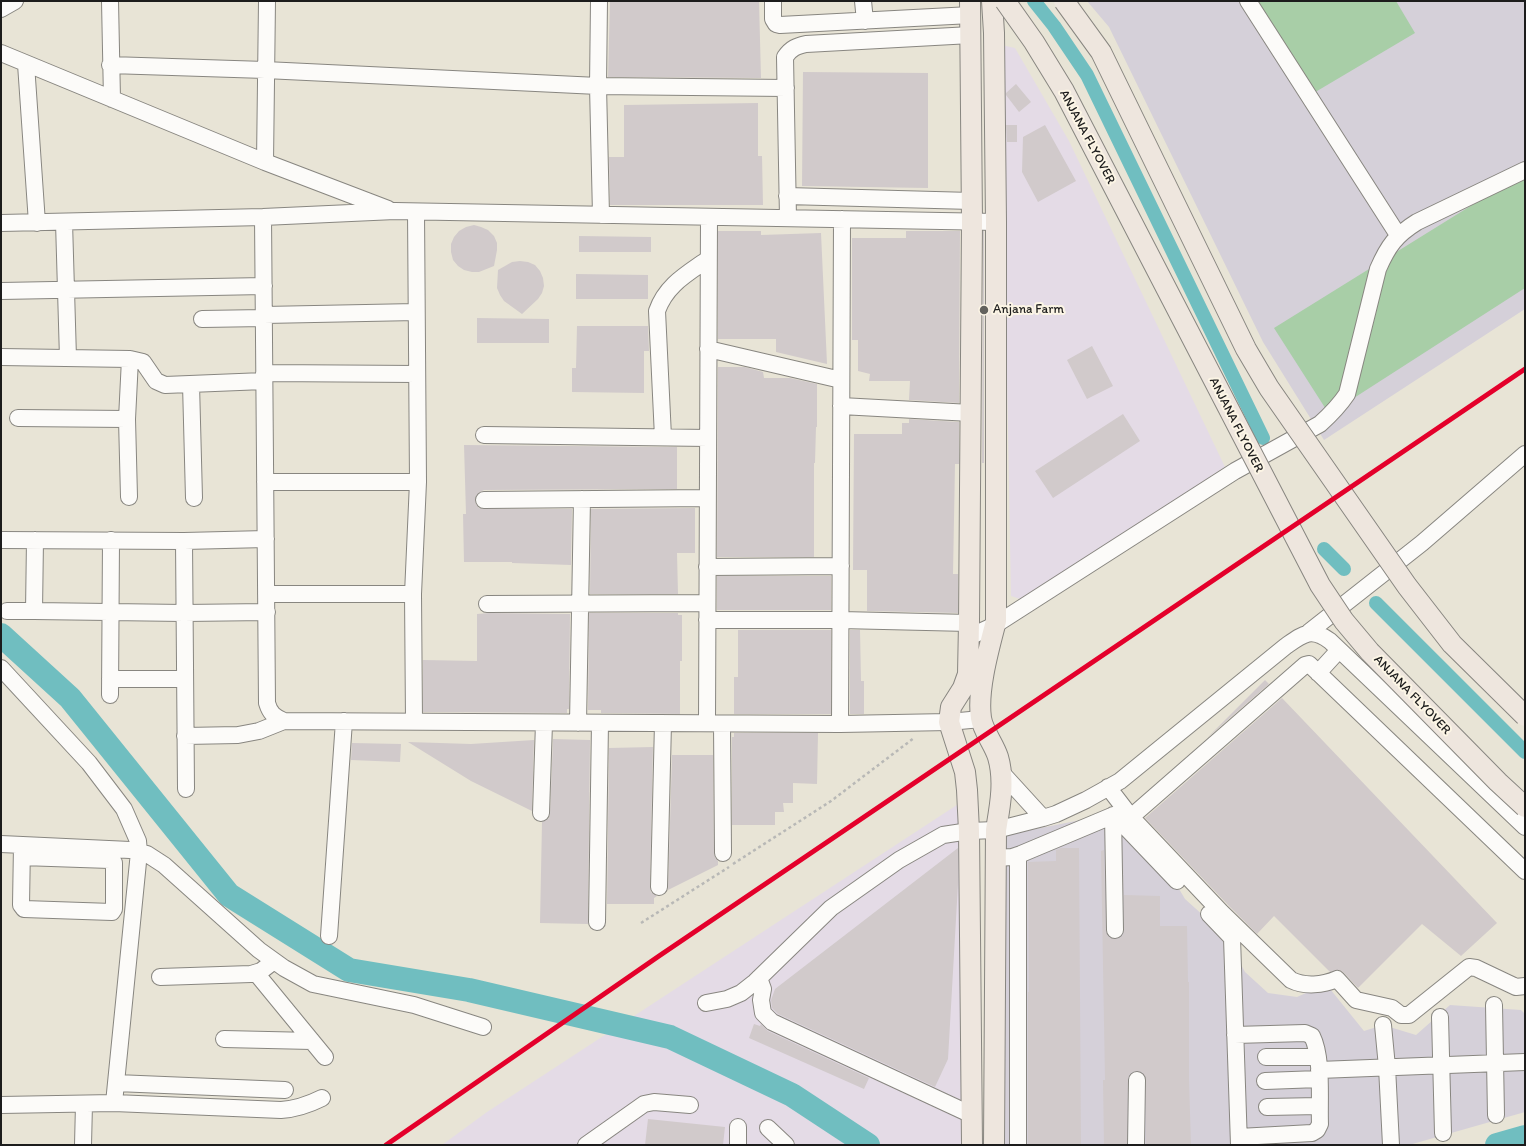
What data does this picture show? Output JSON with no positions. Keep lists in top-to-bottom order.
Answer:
{
  "streets": {
    "main road": ["ANJANA FLYOVER"]
  },
  "places": ["Anjana Farm"]
}
